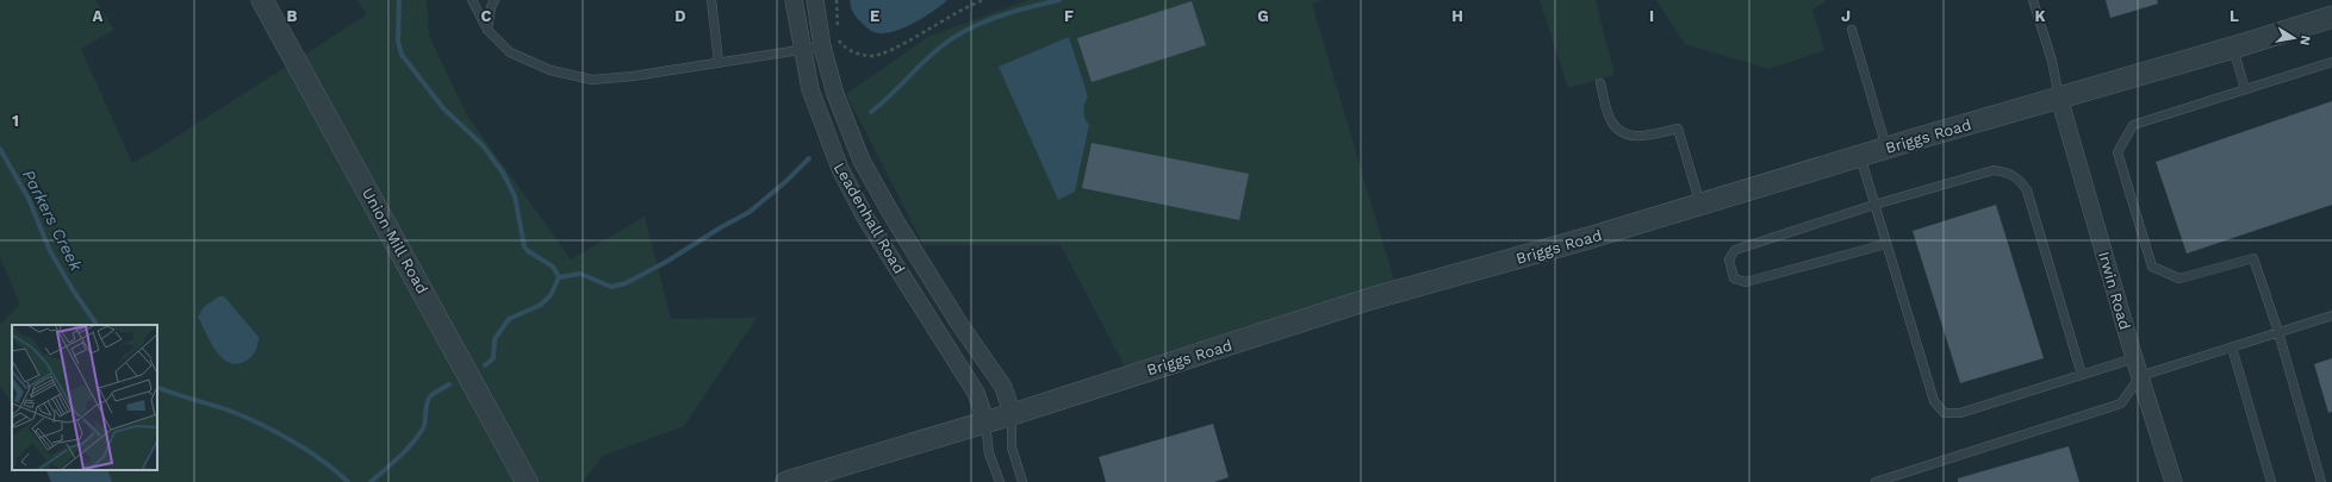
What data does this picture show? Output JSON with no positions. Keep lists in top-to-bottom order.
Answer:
{
  "streets": {
    "street": [
      "Briggs Road",
      "Leadenhall Road",
      "Union Mill Road",
      "Irwin Road"
    ]
  },
  "crossings": [
    ["Briggs Road", "Leadenhall Road"],
    ["Briggs Road", "Irwin Road"]
  ],
  "water": ["Parkers Creek"],
  "north": "right",
  "grid": {
    "columns": [
      "A",
      "B",
      "C",
      "D",
      "E",
      "F",
      "G",
      "H",
      "I",
      "J",
      "K",
      "L"
    ],
    "rows": ["1"]
  }
}
